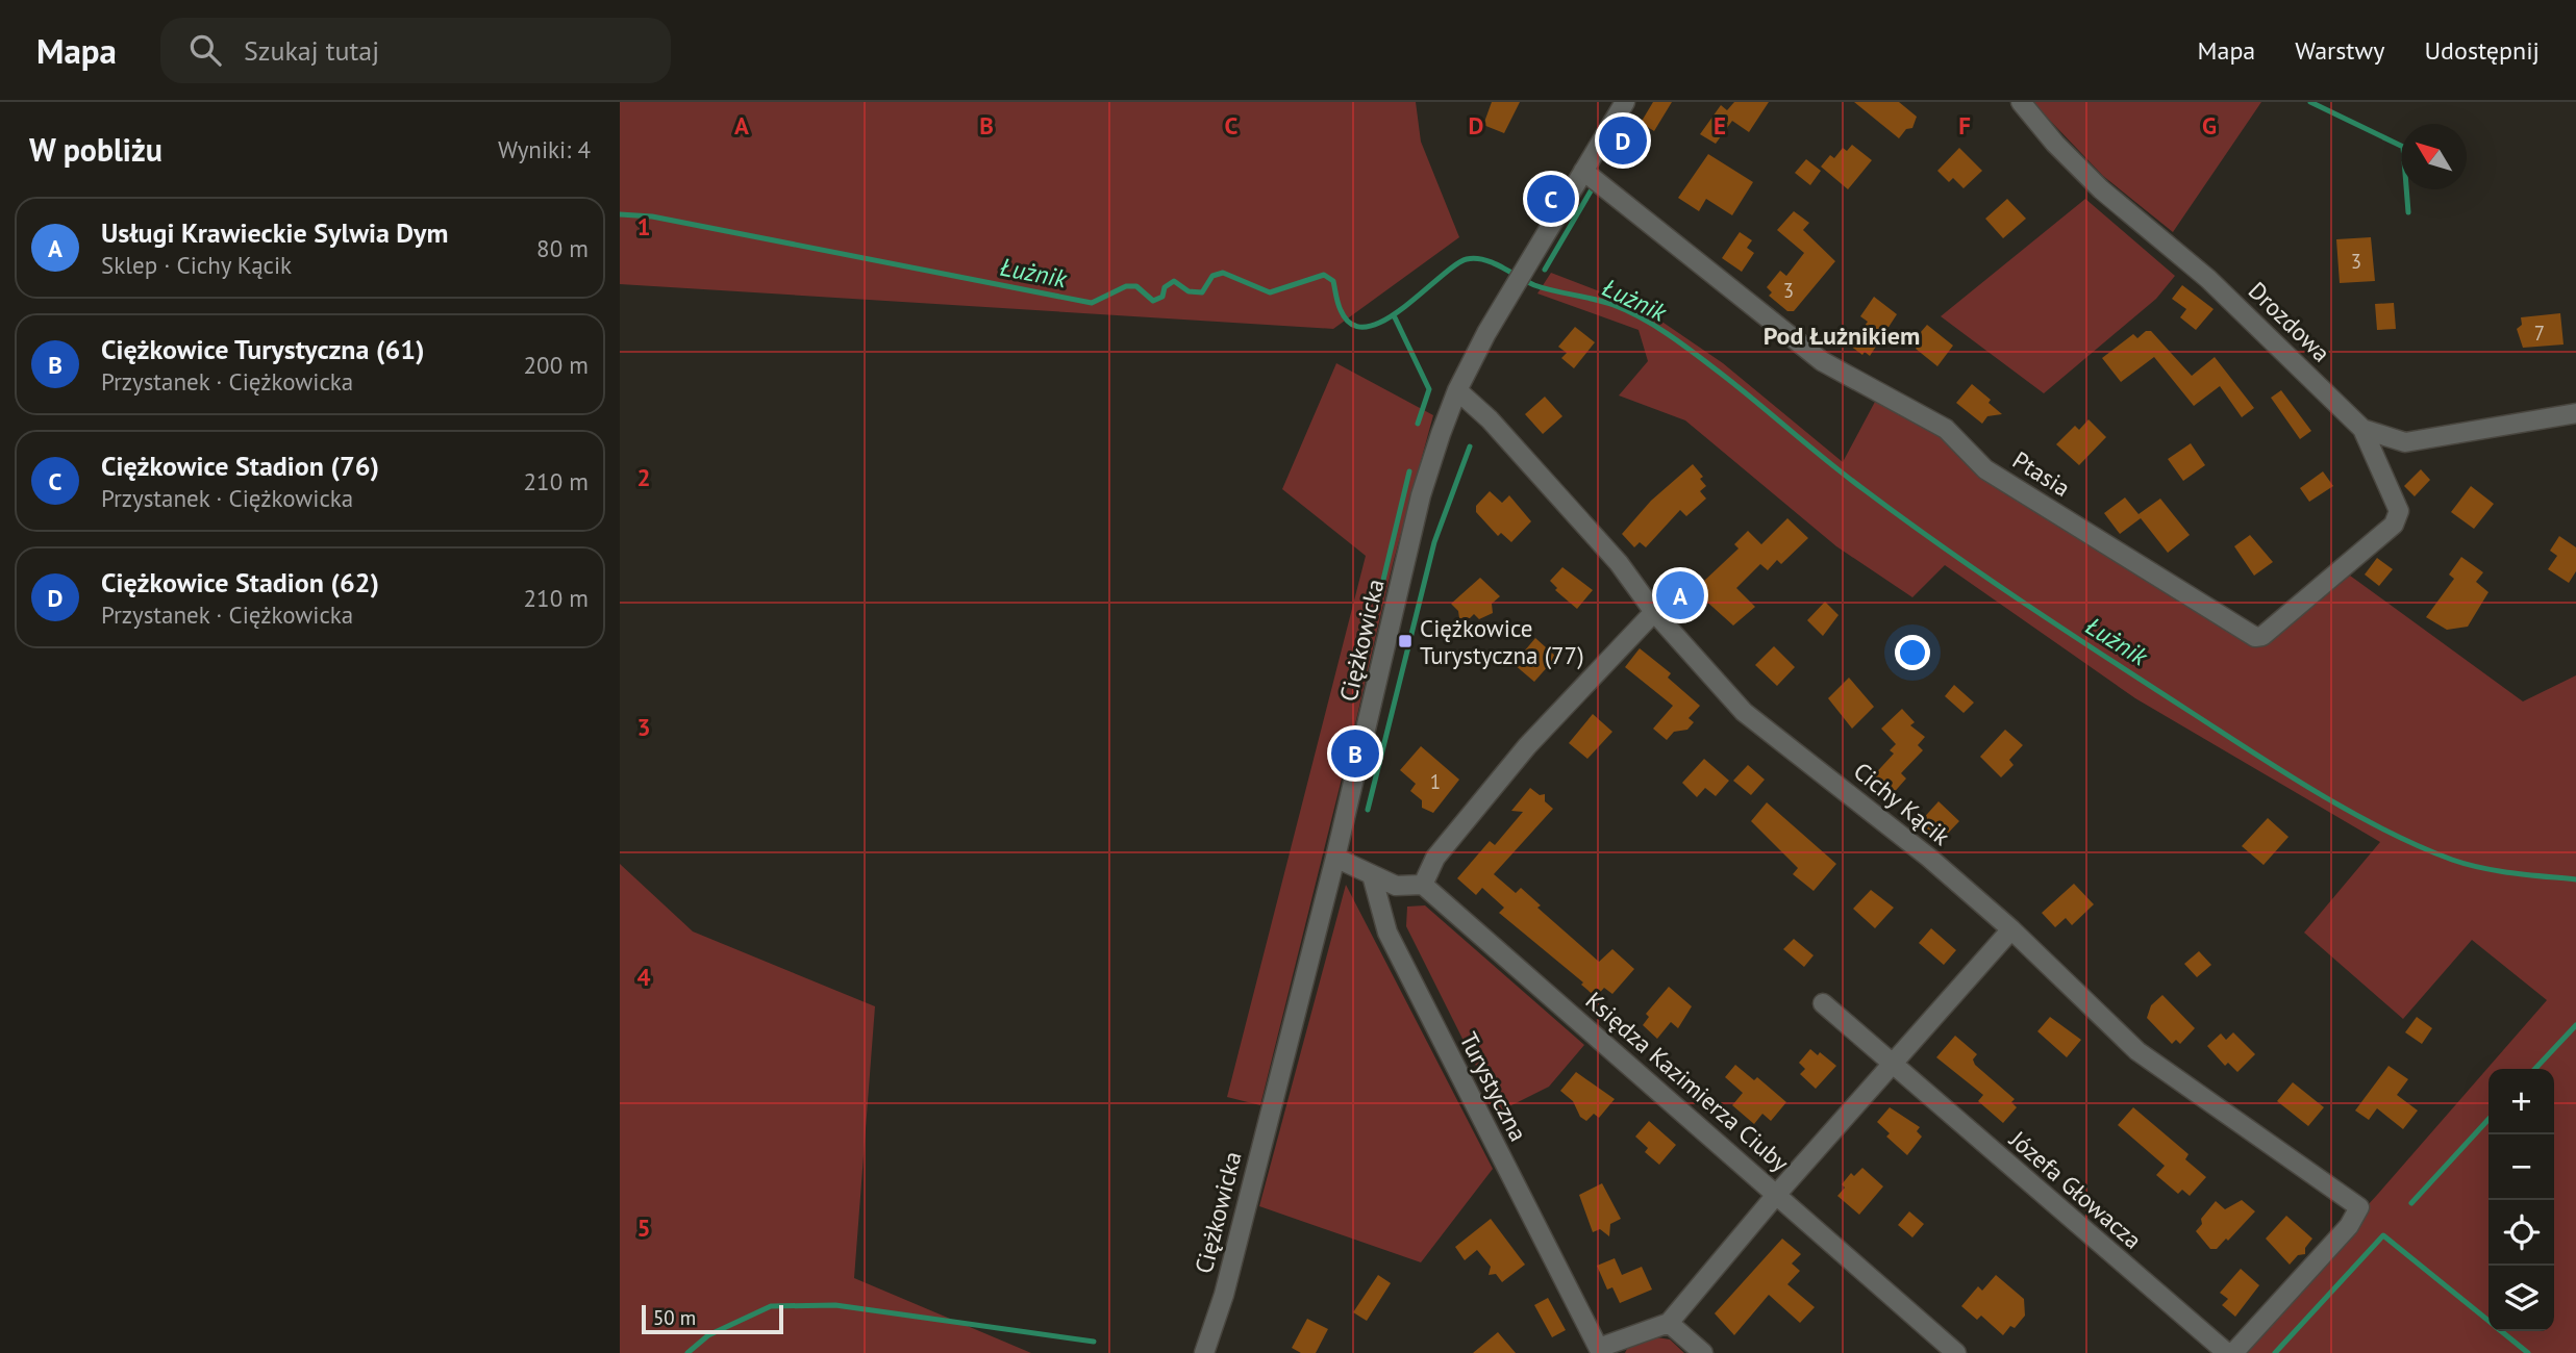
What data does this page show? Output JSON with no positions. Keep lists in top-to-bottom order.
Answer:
{
  "streets": {
    "street": [
      "Drozdowa",
      "Ptasia",
      "Ciężkowicka",
      "Cichy Kącik",
      "Księdza Kazimierza Ciuby",
      "Turystyczna",
      "Józefa Głowacza"
    ]
  },
  "crossings": [
    ["Drozdowa", "Ptasia"],
    ["Ptasia", "Ciężkowicka"],
    ["Ciężkowicka", "Cichy Kącik"]
  ],
  "districts": ["Pod Łużnikiem"],
  "water": ["Łużnik"],
  "places": {
    "transit": ["Ciężkowice Turystyczna (77)"]
  },
  "house_numbers": [
    "3",
    "3",
    "7",
    "1"
  ],
  "scale_bar": "50 m",
  "north": "top left",
  "page": {
    "header": "Mapa",
    "search": "Szukaj tutaj",
    "nav": ["Mapa", "Warstwy", "Udostępnij"],
    "heading": ["W pobliżu", "Wyniki: 4"],
    "pins": [
      "D",
      "C",
      "A",
      "B"
    ],
    "list": [
      {
        "mark": "A",
        "name": "Usługi Krawieckie Sylwia Dym",
        "note": "Sklep · Cichy Kącik",
        "value": "80 m"
      },
      {
        "mark": "B",
        "name": "Ciężkowice Turystyczna (61)",
        "note": "Przystanek · Ciężkowicka",
        "value": "200 m"
      },
      {
        "mark": "C",
        "name": "Ciężkowice Stadion (76)",
        "note": "Przystanek · Ciężkowicka",
        "value": "210 m"
      },
      {
        "mark": "D",
        "name": "Ciężkowice Stadion (62)",
        "note": "Przystanek · Ciężkowicka",
        "value": "210 m"
      }
    ],
    "map_buttons": ["+", "−"],
    "scale": "50 m"
  },
  "grid": {
    "columns": [
      "A",
      "B",
      "C",
      "D",
      "E",
      "F",
      "G"
    ],
    "rows": [
      "1",
      "2",
      "3",
      "4",
      "5"
    ]
  }
}
